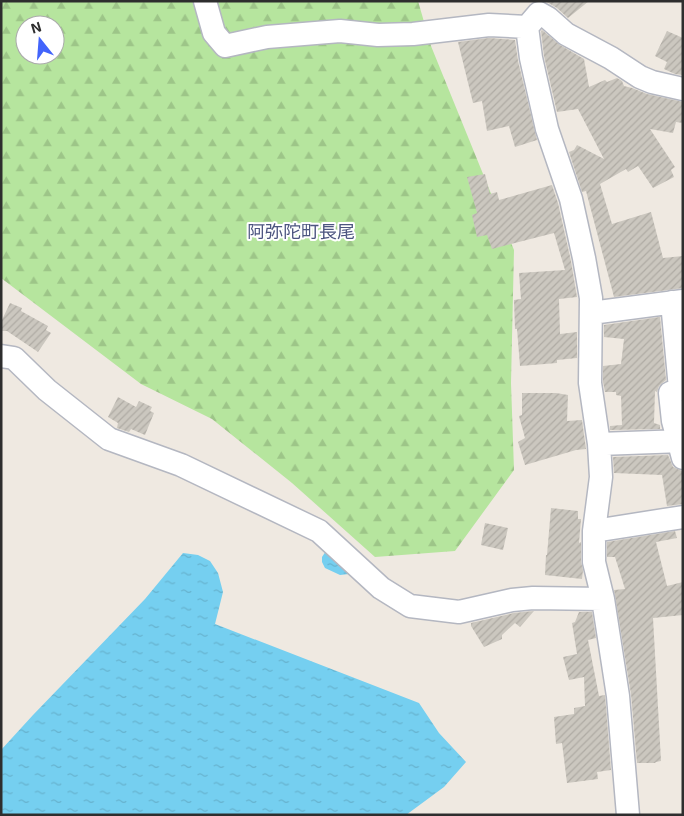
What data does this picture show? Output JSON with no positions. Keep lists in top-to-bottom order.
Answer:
{
  "districts": ["阿弥陀町長尾"],
  "north": "top"
}
